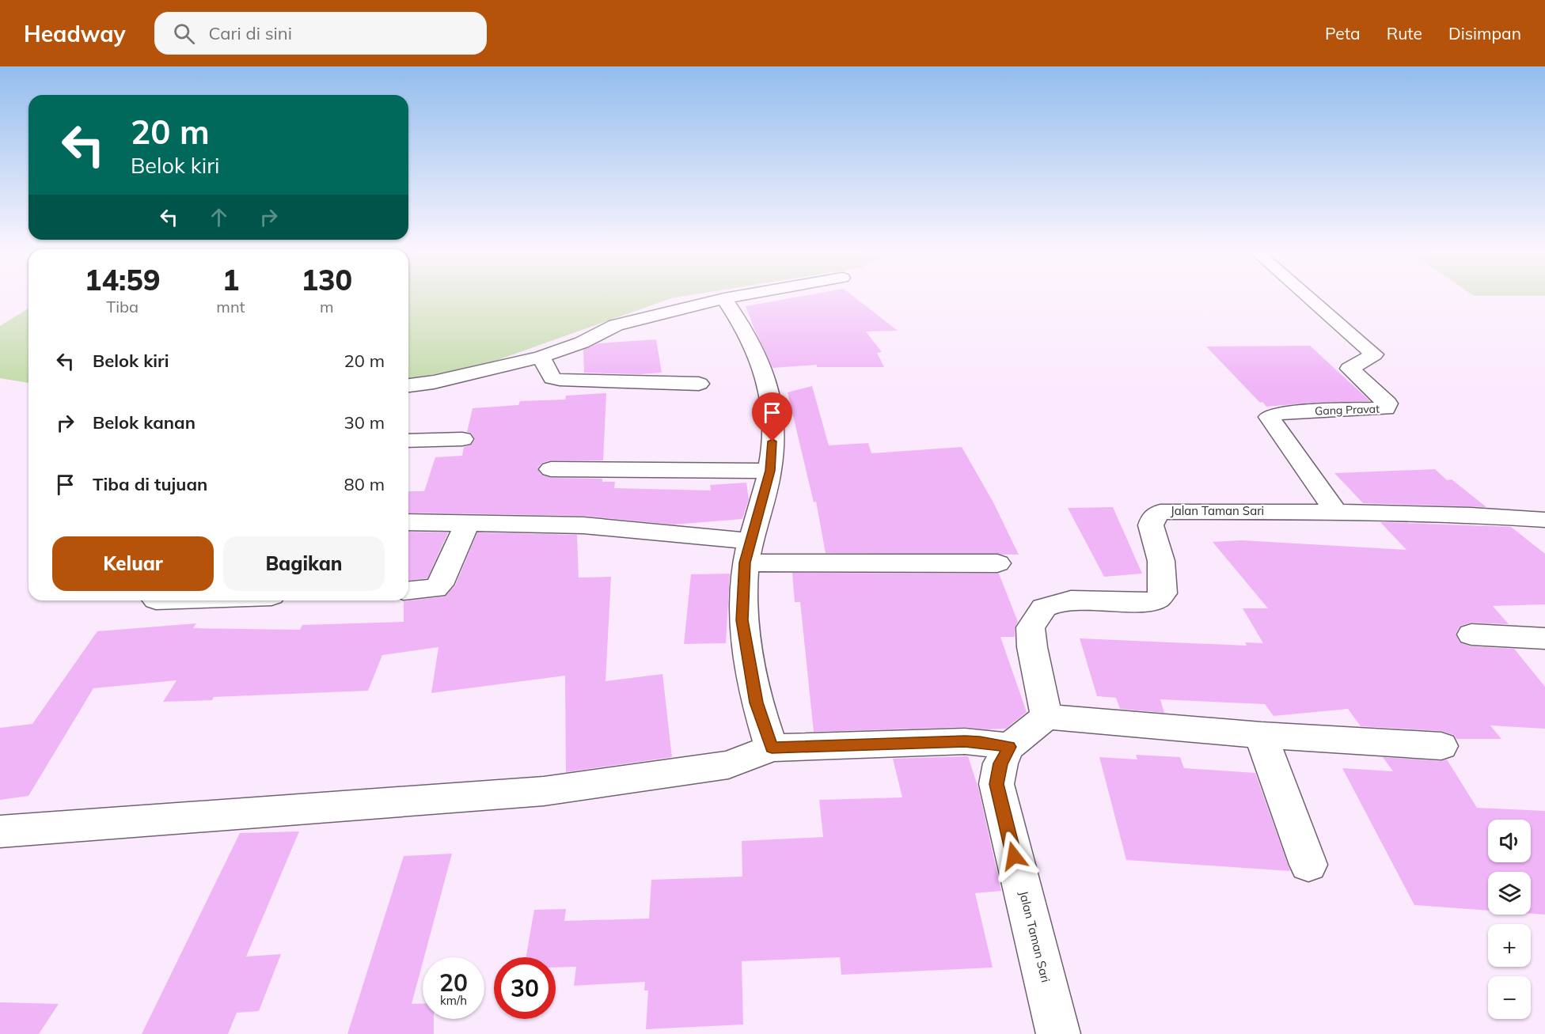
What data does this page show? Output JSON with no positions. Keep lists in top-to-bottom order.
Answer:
{
  "streets": {
    "street": ["Gang Pravat", "Jalan Taman Sari"]
  },
  "crossings": [
    ["Gang Pravat", "Jalan Taman Sari"]
  ],
  "page": {
    "header": "Headway",
    "search": "Cari di sini",
    "nav": ["Peta", "Rute", "Disimpan"],
    "turn": ["20 m", "Belok kiri"],
    "eta": [
      "14:59",
      "Tiba",
      "1",
      "mnt",
      "130",
      "m"
    ],
    "list": [
      {
        "name": "Belok kiri",
        "value": "20 m"
      },
      {
        "name": "Belok kanan",
        "value": "30 m"
      },
      {
        "name": "Tiba di tujuan",
        "value": "80 m"
      }
    ],
    "buttons": ["Keluar", "Bagikan"],
    "map_buttons": ["+", "−"],
    "speed": "20 km/h",
    "limit": "30"
  }
}
